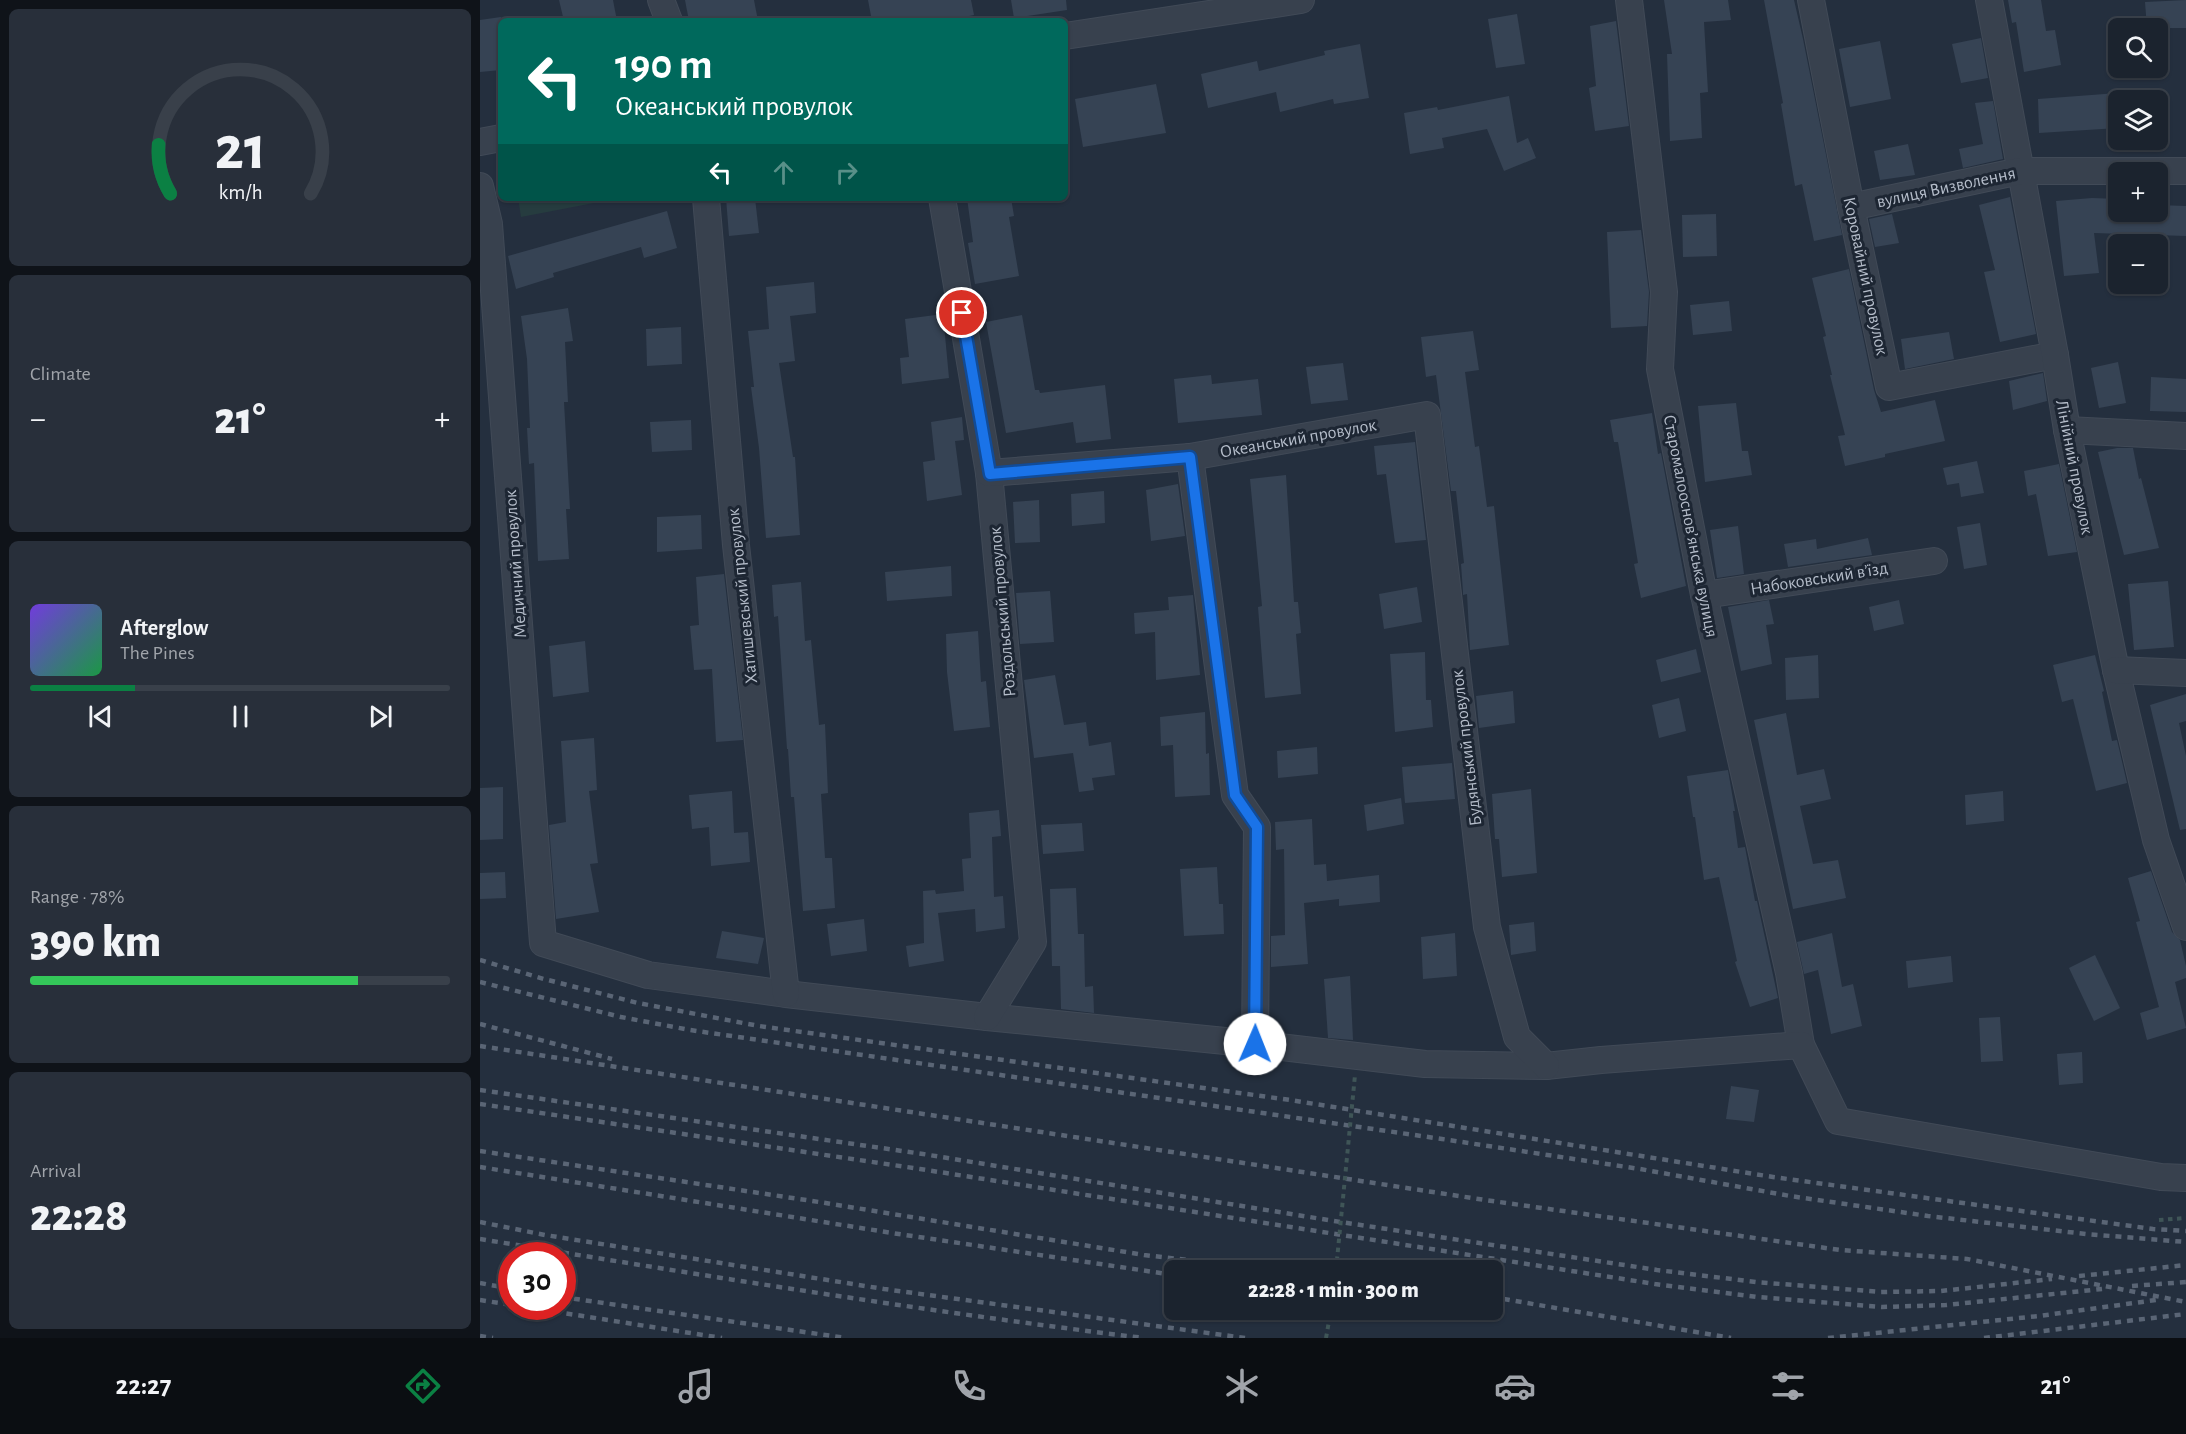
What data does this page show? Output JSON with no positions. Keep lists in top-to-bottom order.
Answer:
{
  "streets": {
    "street": [
      "вулиця Визволення",
      "Коровайний провулок",
      "Океанський провулок",
      "Лінійний провулок",
      "Старомалооснов’янська вулиця",
      "Медичний провулок",
      "Набоковський в’їзд",
      "Хатишевський провулок",
      "Роздольський провулок",
      "Будянський провулок"
    ]
  },
  "crossings": [
    ["вулиця Визволення", "Коровайний провулок"],
    ["вулиця Визволення", "Лінійний провулок"],
    ["Коровайний провулок", "Лінійний провулок"],
    ["Океанський провулок", "Роздольський провулок"],
    ["Океанський провулок", "Будянський провулок"],
    ["Старомалооснов’янська вулиця", "Набоковський в’їзд"],
    ["Медичний провулок", "Хатишевський провулок"]
  ],
  "page": {
    "map_buttons": ["+", "−"],
    "turn": ["190 m", "Океанський провулок"],
    "tile": [
      "Climate",
      ["Range · 78%", "390 km"],
      ["Arrival", "22:28"]
    ],
    "heat": ["−", "21°", "+"],
    "song": ["Afterglow", "The Pines"],
    "limit": "30",
    "trip": "22:28 · 1 min · 300 m",
    "tabs": ["22:27", "21°"],
    "gauge": ["21", "km/h"]
  }
}
